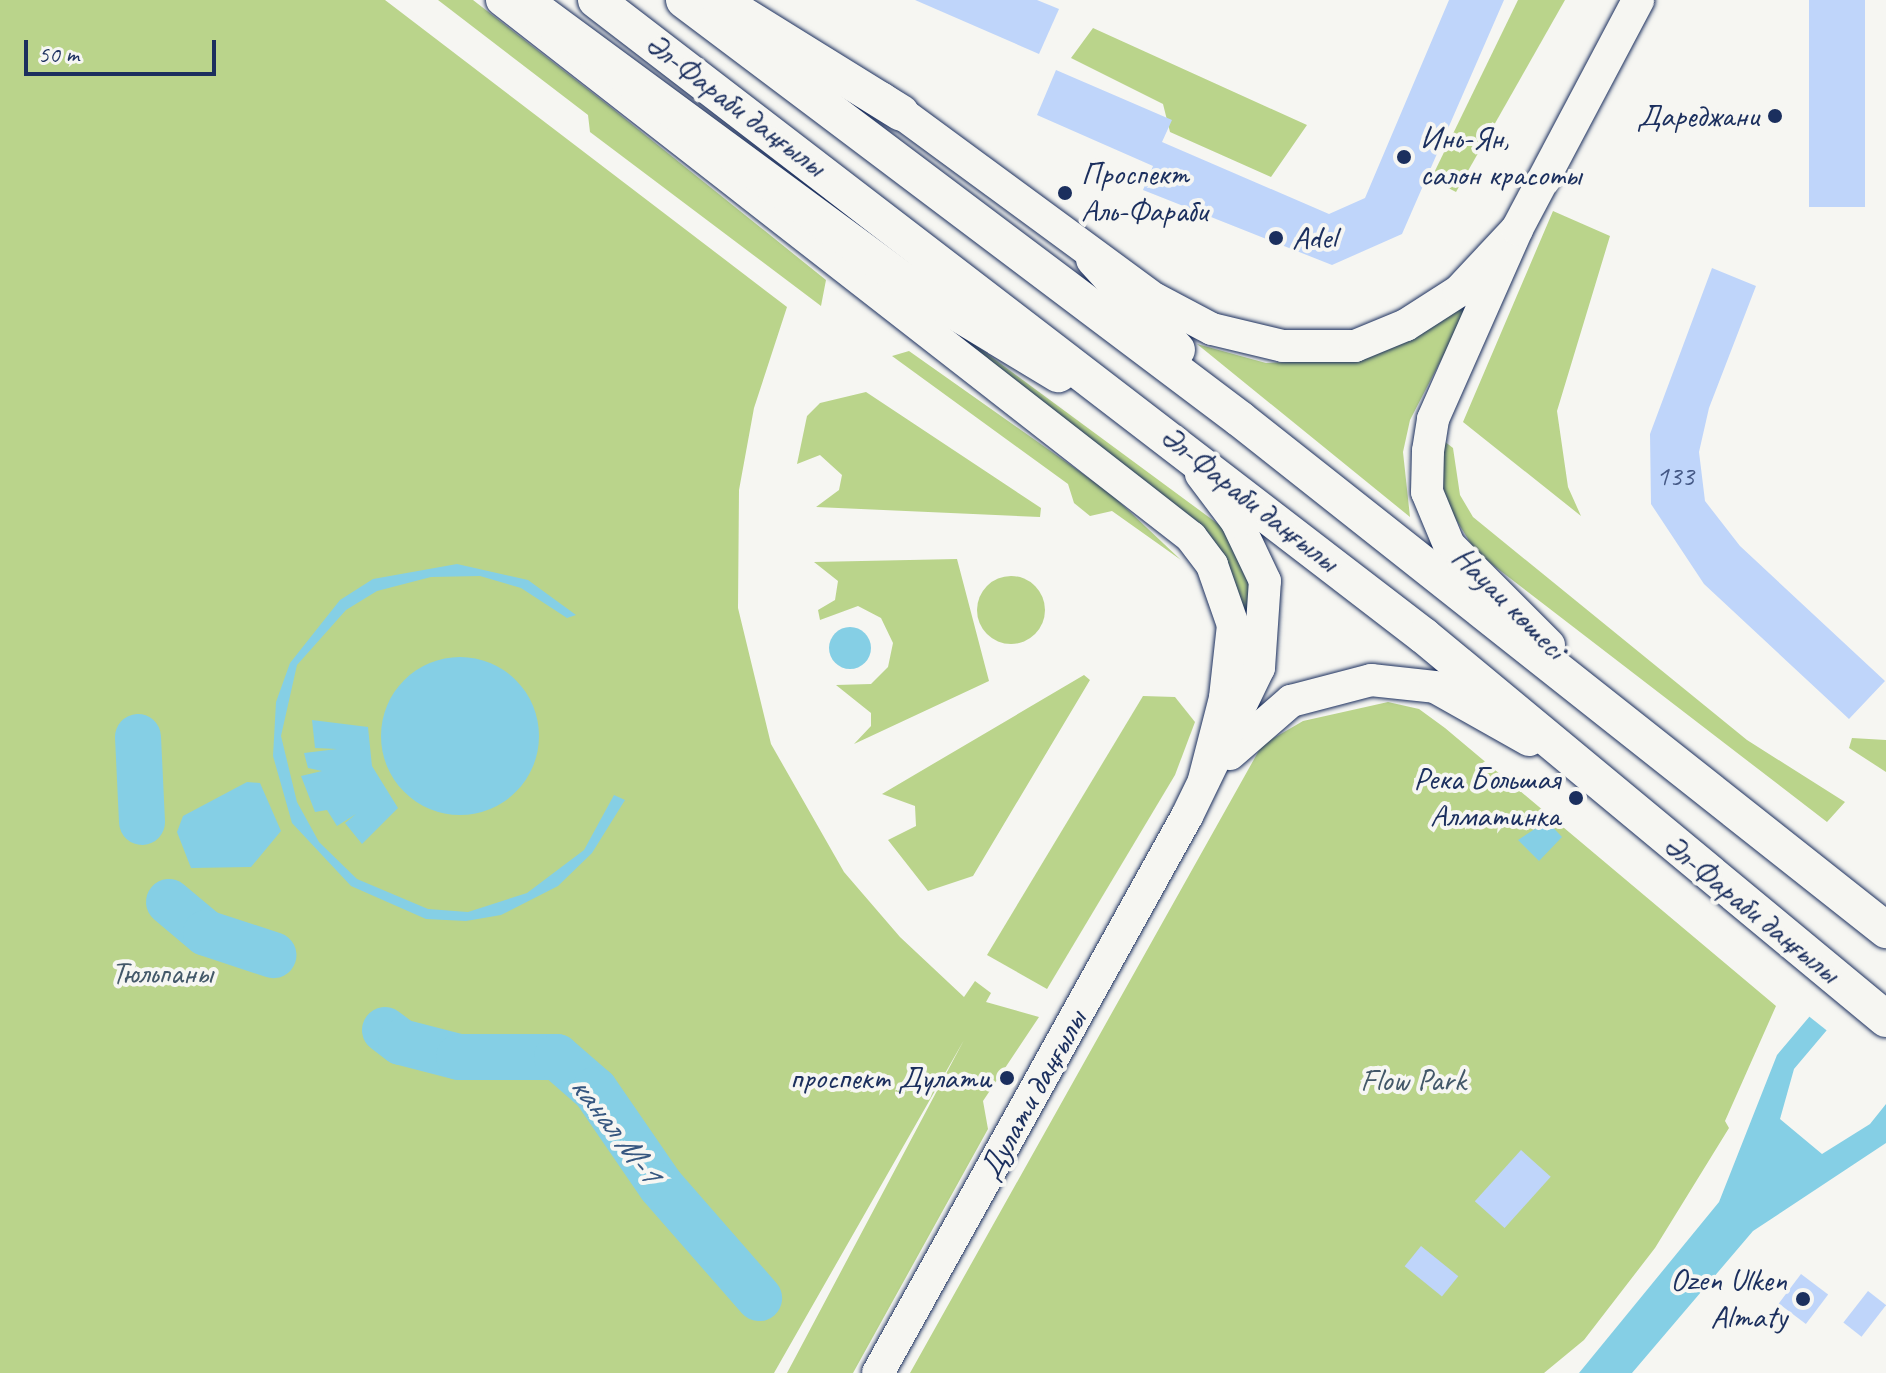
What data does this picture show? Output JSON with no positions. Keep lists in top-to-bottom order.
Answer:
{
  "streets": {
    "main road": ["Әл-Фараби даңғылы"],
    "street": ["Науаи көшесі", "Дулати даңғылы"]
  },
  "crossings": [
    ["Әл-Фараби даңғылы", "Науаи көшесі"]
  ],
  "water": ["канал М-1"],
  "parks": ["Тюльпаны", "Flow Park"],
  "places": [
    "Дареджани",
    "Инь-Ян, салон красоты",
    "Проспект Аль-Фараби",
    "Adel",
    "Река Большая Алматинка",
    "проспект Дулати",
    "Ozen Ulken Almaty"
  ],
  "house_numbers": ["133"],
  "scale_bar": "50 m"
}
